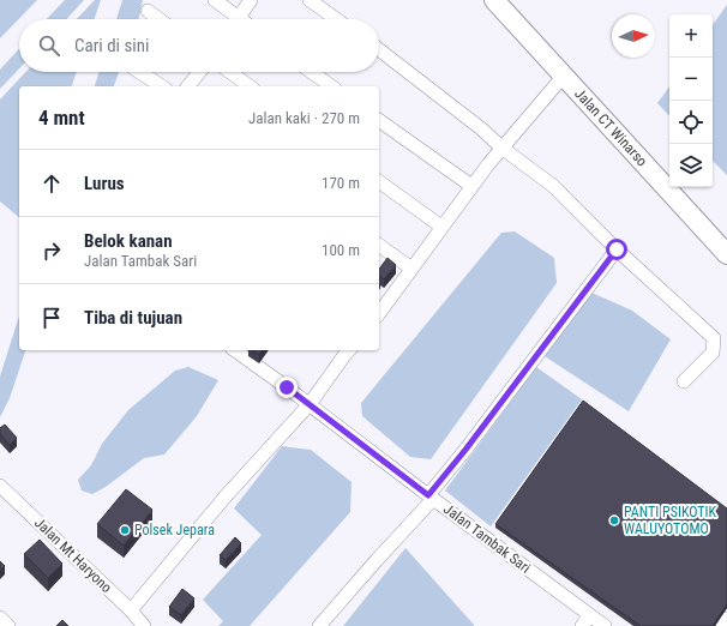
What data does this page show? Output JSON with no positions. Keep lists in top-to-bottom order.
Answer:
{
  "streets": {
    "street": ["Jalan CT Winarso", "Jalan Tambak Sari", "Jalan Mt Haryono"]
  },
  "places": ["PANTI PSIKOTIK WALUYOTOMO", "Polsek Jepara"],
  "north": "right",
  "page": {
    "map_buttons": ["+", "−"],
    "search": "Cari di sini",
    "heading": ["4 mnt", "Jalan kaki · 270 m"],
    "list": [
      ["Lurus", "170 m"],
      ["Belok kanan", "Jalan Tambak Sari", "100 m"],
      "Tiba di tujuan"
    ]
  }
}
